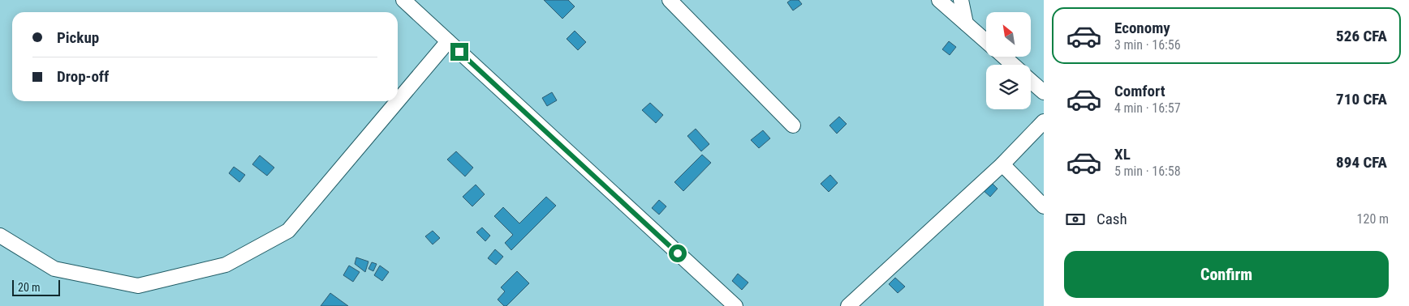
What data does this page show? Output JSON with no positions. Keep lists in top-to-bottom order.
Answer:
{
  "scale_bar": "20 m",
  "north": "top left",
  "page": {
    "list": [
      {
        "name": "Economy",
        "note": "3 min · 16:56",
        "value": "526 CFA"
      },
      {
        "name": "Comfort",
        "note": "4 min · 16:57",
        "value": "710 CFA"
      },
      {
        "name": "XL",
        "note": "5 min · 16:58",
        "value": "894 CFA"
      }
    ],
    "banner": ["Pickup", "Drop-off"],
    "pay": ["Cash", "120 m"],
    "buttons": "Confirm",
    "scale": "20 m"
  }
}
